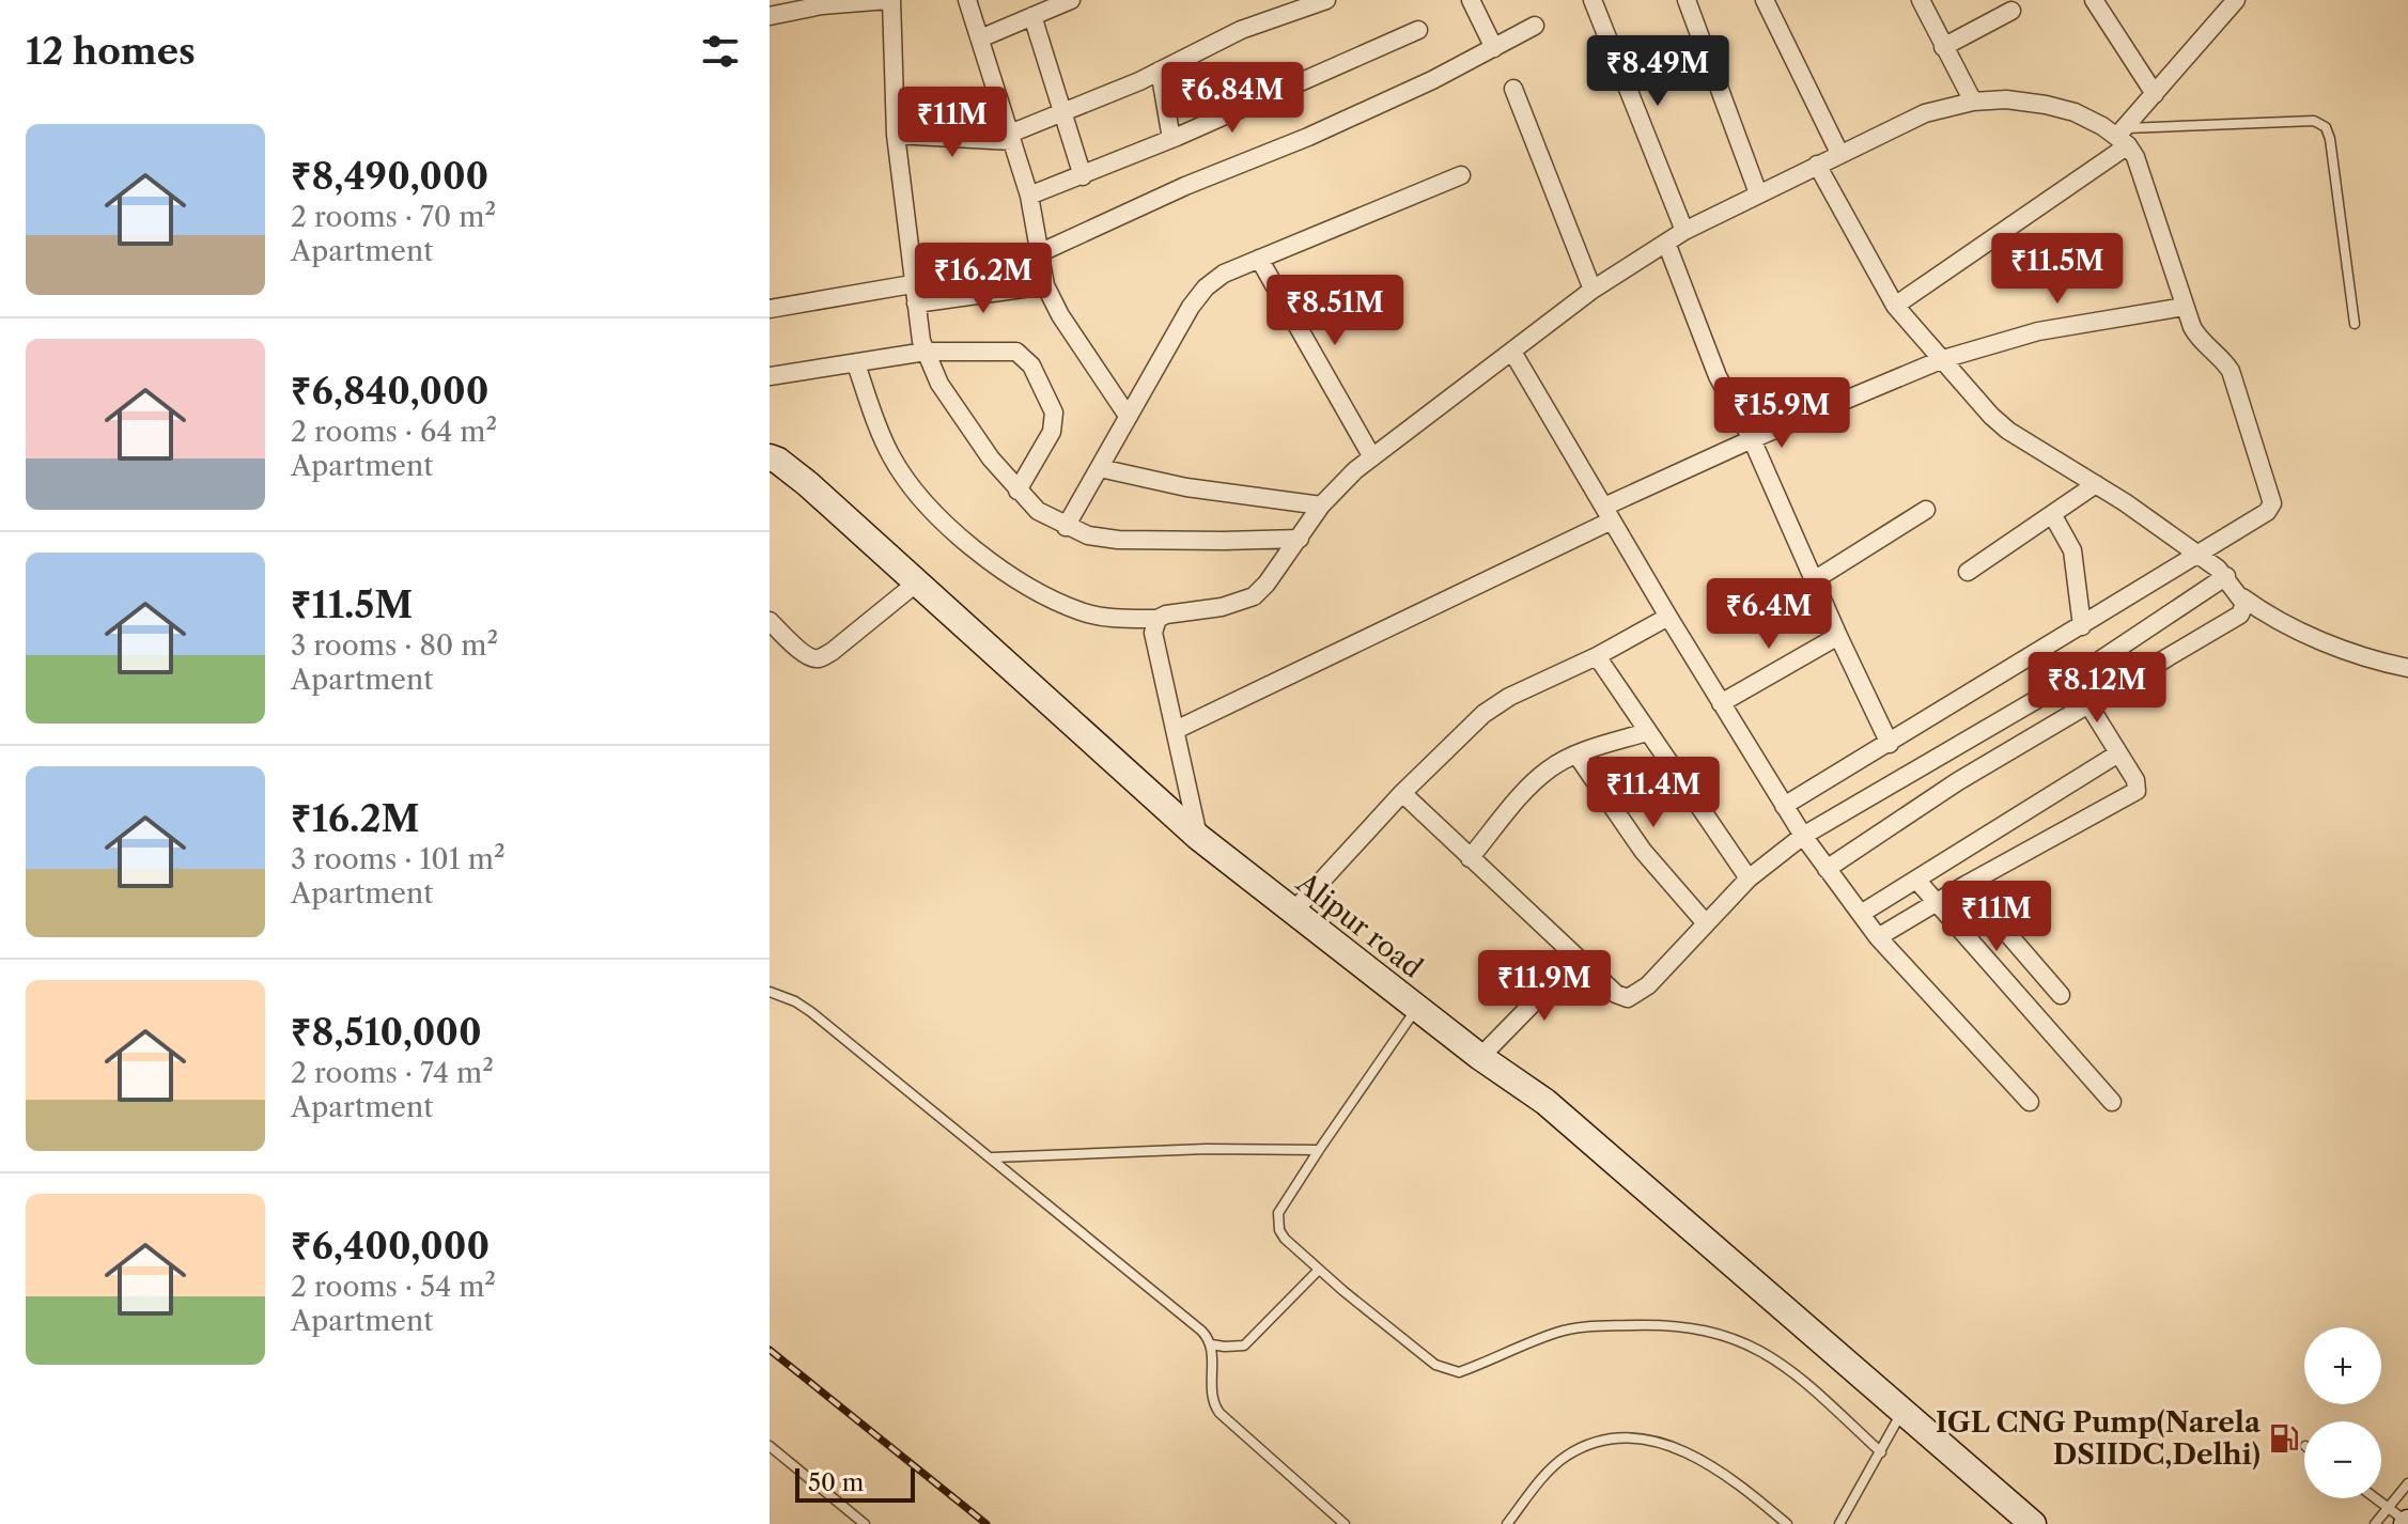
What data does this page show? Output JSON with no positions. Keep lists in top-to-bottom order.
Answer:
{
  "streets": {
    "street": ["Alipur road"]
  },
  "places": {
    "fuel station": ["IGL CNG Pump(Narela DSIIDC,Delhi)"]
  },
  "scale_bar": "50 m",
  "page": {
    "heading": "12 homes",
    "price": [
      "₹8.49M",
      "₹6.84M",
      "₹11M",
      "₹11.5M",
      "₹16.2M",
      "₹8.51M",
      "₹15.9M",
      "₹6.4M",
      "₹8.12M",
      "₹11.4M",
      "₹11M",
      "₹11.9M"
    ],
    "list": [
      {
        "name": "₹8,490,000",
        "note": "2 rooms · 70 m² · Apartment"
      },
      {
        "name": "₹6,840,000",
        "note": "2 rooms · 64 m² · Apartment"
      },
      {
        "name": "₹11.5M",
        "note": "3 rooms · 80 m² · Apartment"
      },
      {
        "name": "₹16.2M",
        "note": "3 rooms · 101 m² · Apartment"
      },
      {
        "name": "₹8,510,000",
        "note": "2 rooms · 74 m² · Apartment"
      },
      {
        "name": "₹6,400,000",
        "note": "2 rooms · 54 m² · Apartment"
      }
    ],
    "map_buttons": ["+", "−"],
    "scale": "50 m"
  }
}
